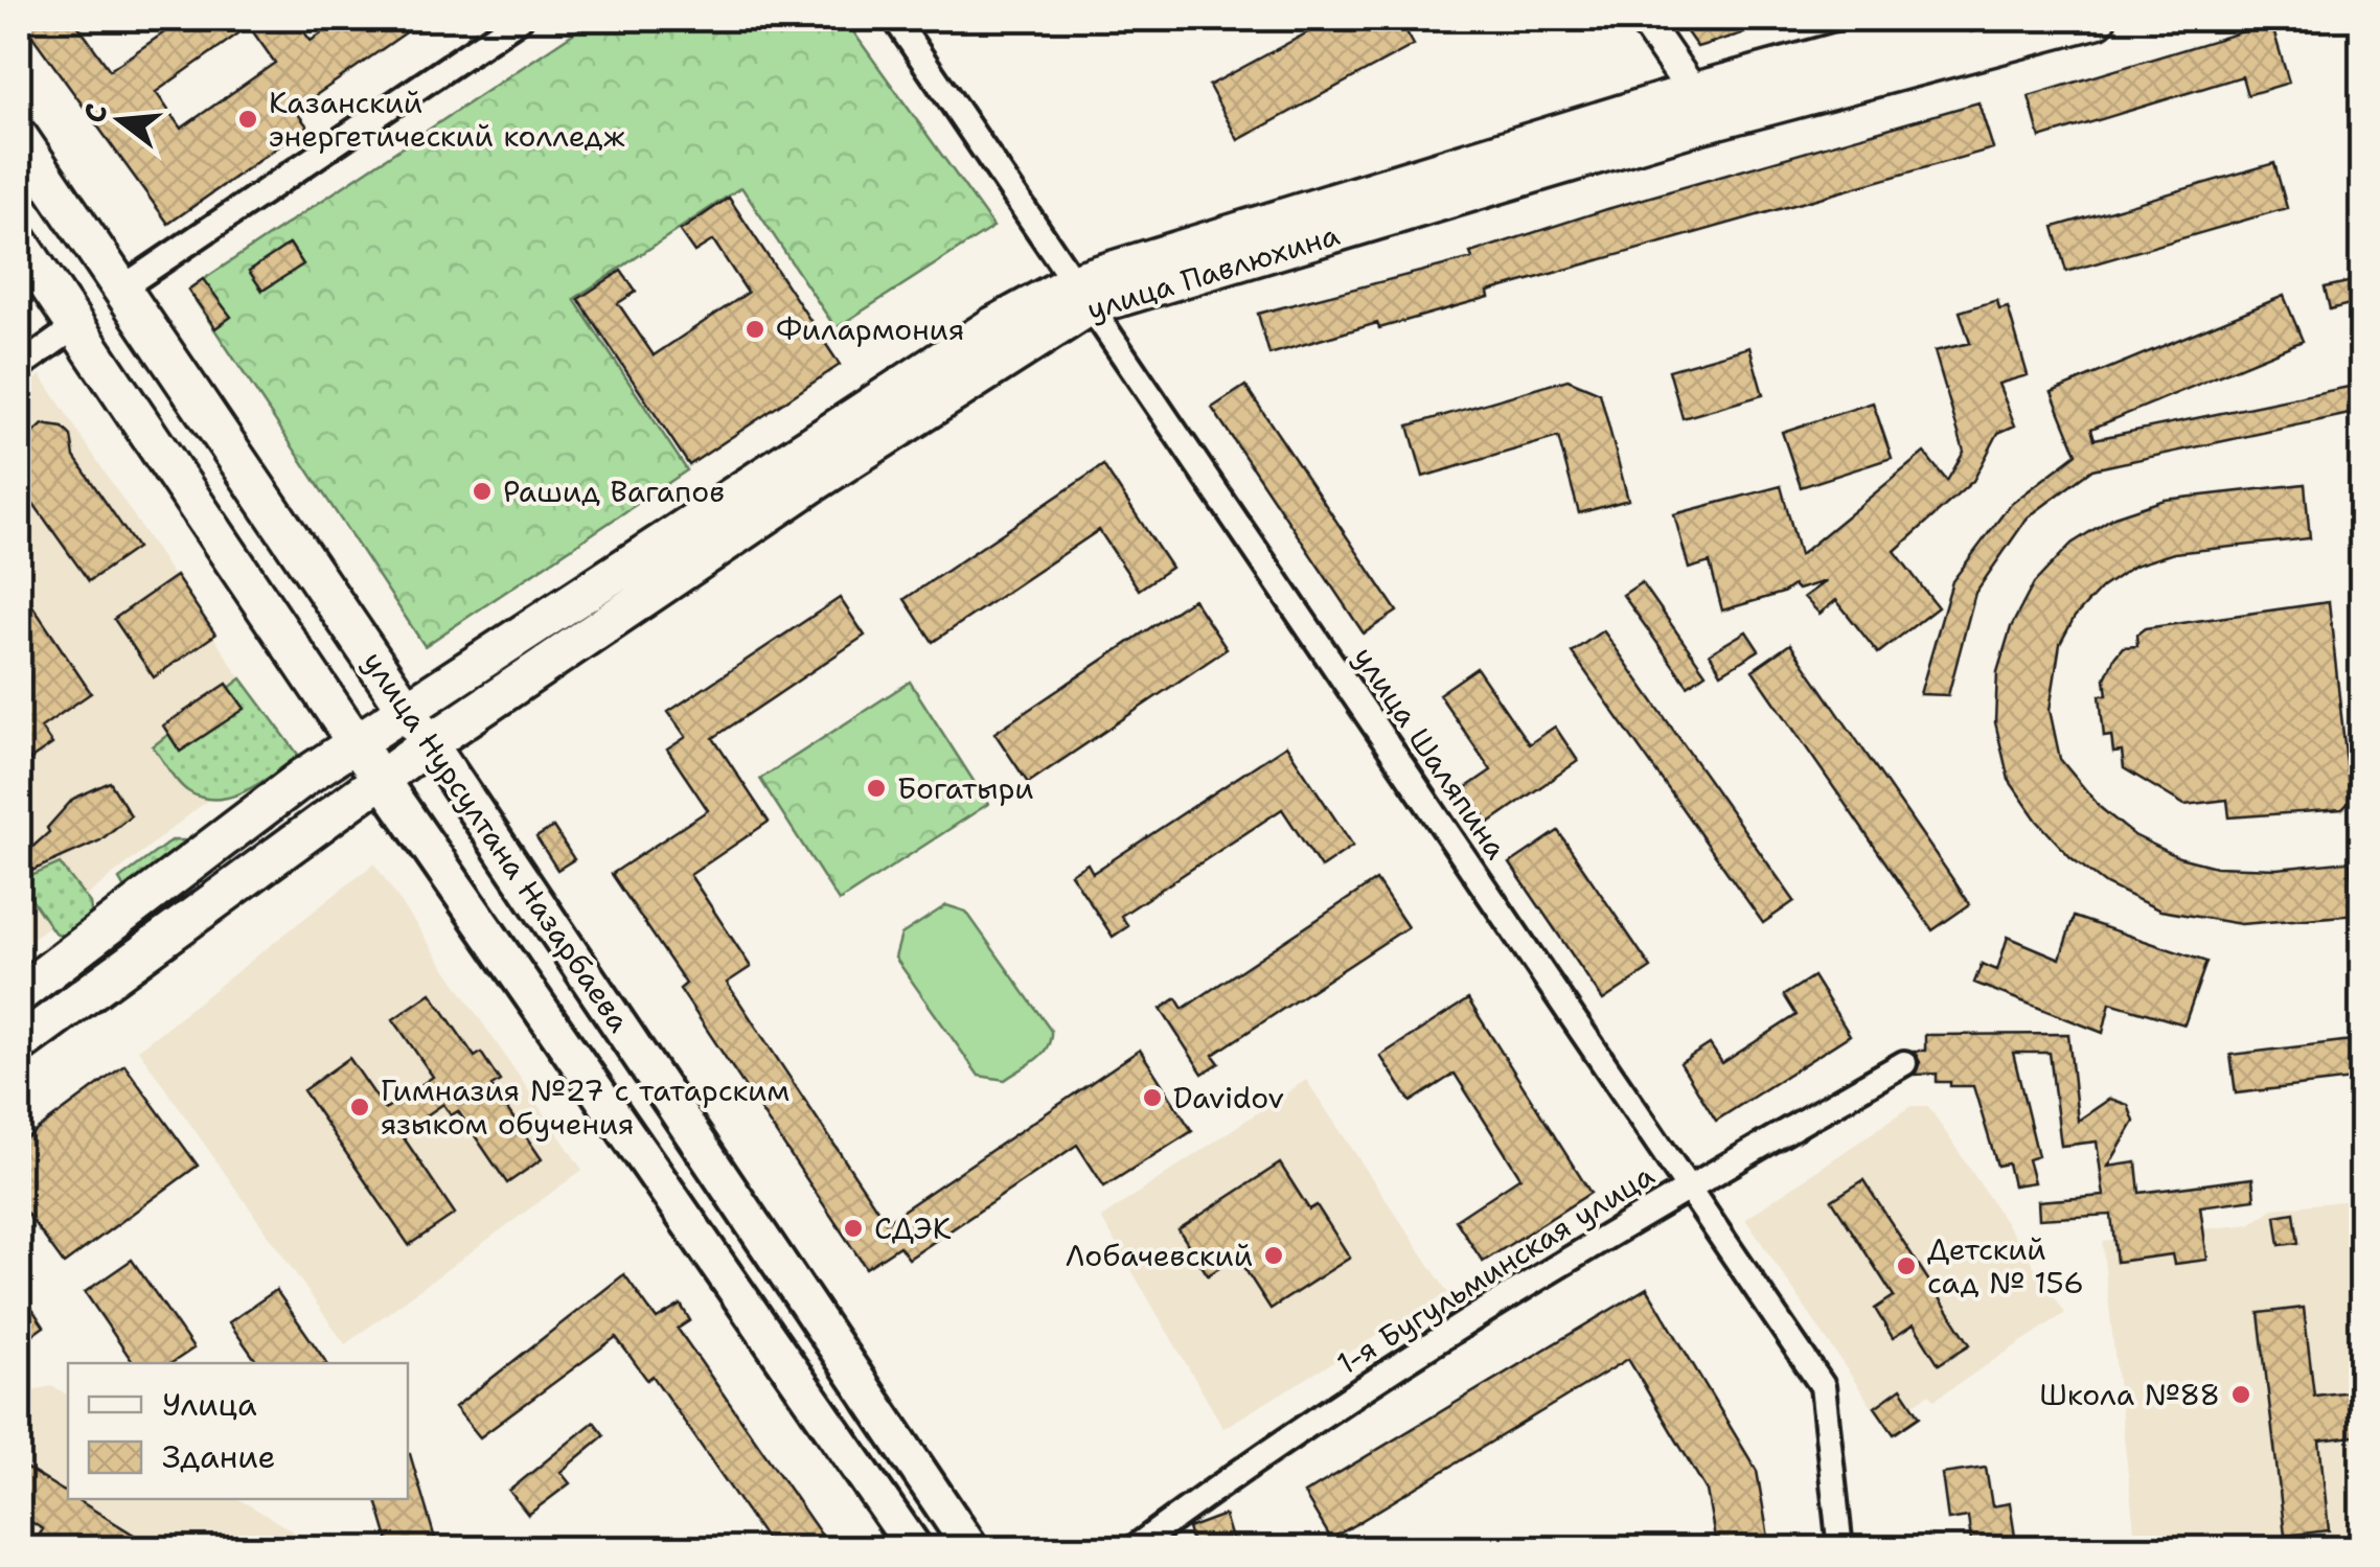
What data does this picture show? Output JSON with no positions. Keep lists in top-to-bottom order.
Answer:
{
  "streets": {
    "main road": ["улица Павлюхина", "улица Нурсултана Назарбаева"],
    "street": ["улица Шаляпина", "1-я Бугульминская улица"]
  },
  "crossings": [
    ["улица Павлюхина", "улица Шаляпина"],
    ["улица Павлюхина", "улица Нурсултана Назарбаева"],
    ["улица Шаляпина", "1-я Бугульминская улица"]
  ],
  "places": [
    "Казанский энергетический колледж",
    "Филармония",
    "Рашид Вагапов",
    "Богатыри",
    "Davidov",
    "Гимназия №27 с татарским языком обучения",
    "СДЭК",
    "Лобачевский",
    "Детский сад № 156",
    "Школа №88"
  ],
  "legend": ["Улица", "Здание"],
  "north": "left"
}
